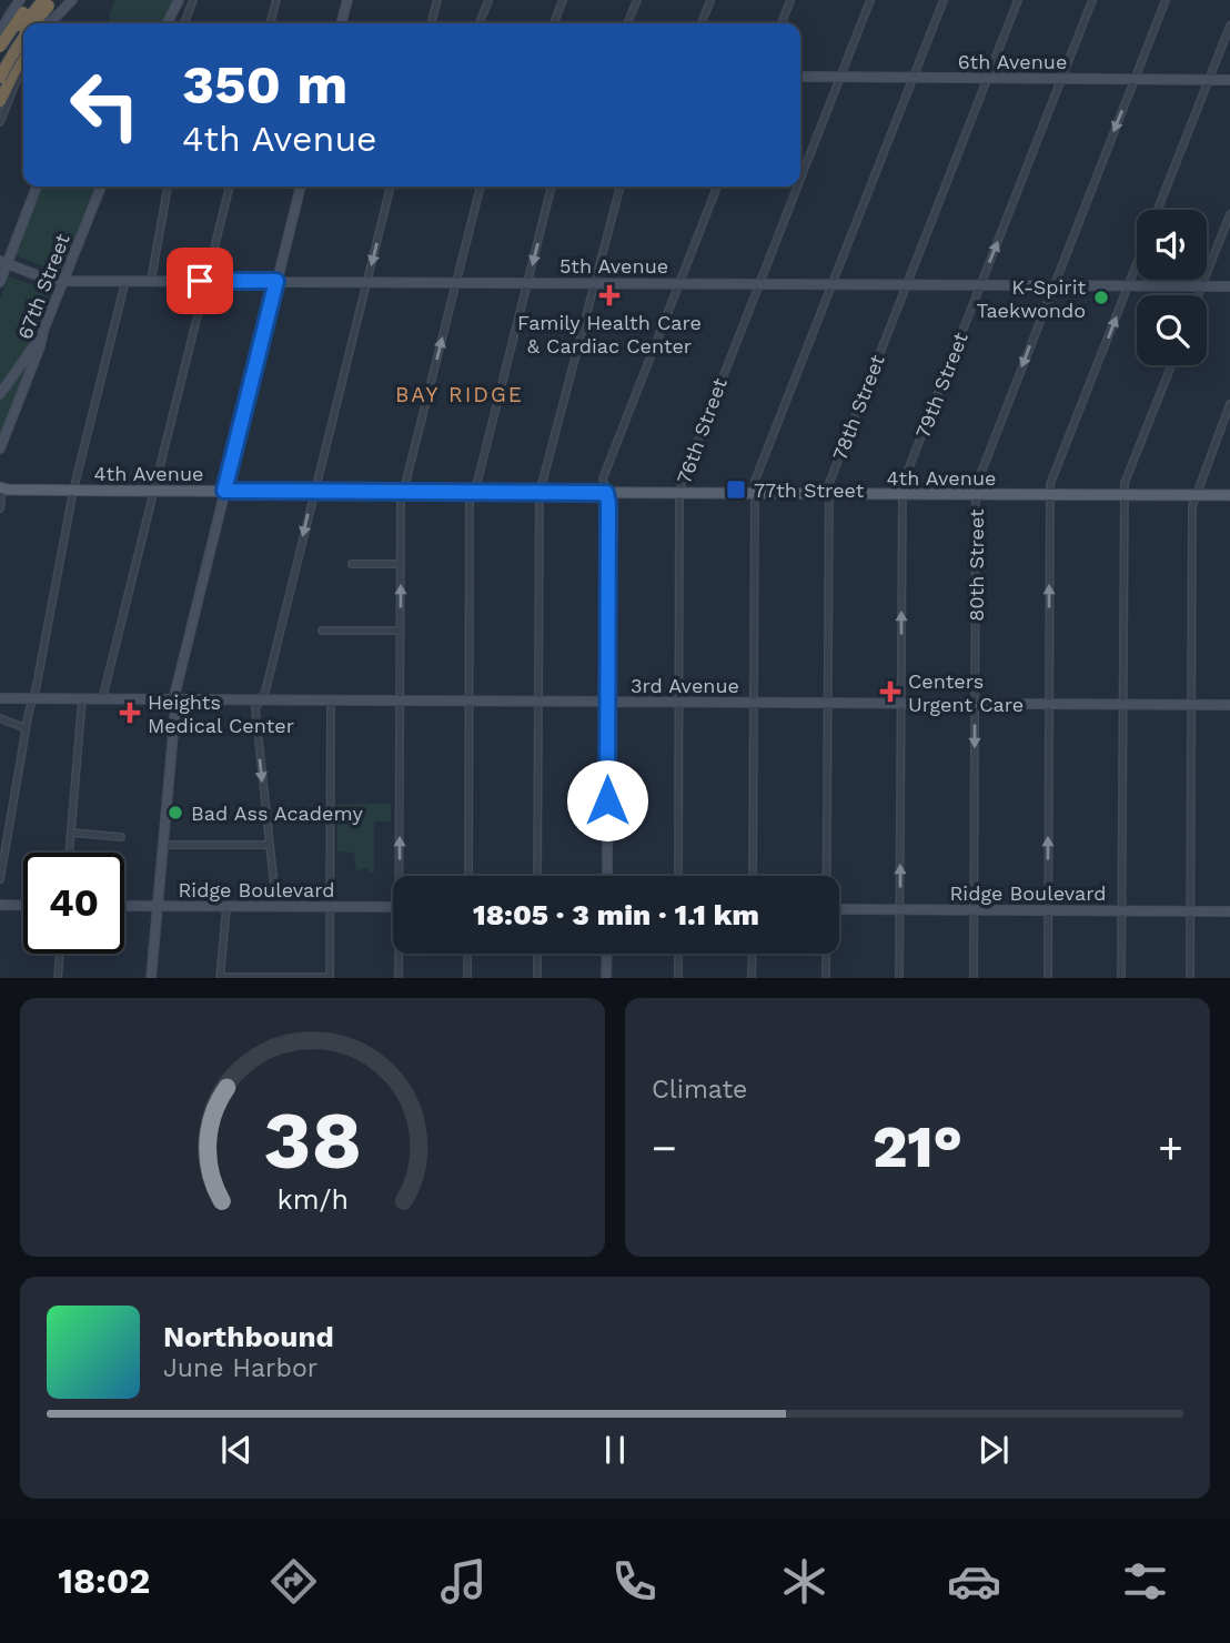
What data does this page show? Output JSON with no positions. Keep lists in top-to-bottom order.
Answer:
{
  "streets": {
    "main road": ["4th Avenue"],
    "street": [
      "6th Avenue",
      "5th Avenue",
      "67th Street",
      "79th Street",
      "78th Street",
      "76th Street",
      "80th Street",
      "3rd Avenue",
      "Ridge Boulevard"
    ]
  },
  "crossings": [
    ["6th Avenue", "79th Street"],
    ["6th Avenue", "78th Street"],
    ["6th Avenue", "76th Street"],
    ["6th Avenue", "80th Street"],
    ["5th Avenue", "67th Street"],
    ["5th Avenue", "79th Street"],
    ["5th Avenue", "78th Street"],
    ["5th Avenue", "76th Street"],
    ["5th Avenue", "80th Street"],
    ["79th Street", "4th Avenue"],
    ["79th Street", "3rd Avenue"],
    ["79th Street", "Ridge Boulevard"],
    ["78th Street", "4th Avenue"],
    ["78th Street", "3rd Avenue"],
    ["76th Street", "4th Avenue"],
    ["76th Street", "3rd Avenue"],
    ["4th Avenue", "80th Street"],
    ["80th Street", "3rd Avenue"],
    ["80th Street", "Ridge Boulevard"]
  ],
  "one_way": ["79th Street", "80th Street"],
  "districts": ["BAY RIDGE"],
  "places": {
    "health": ["Family Health Care & Cardiac Center", "Centers Urgent Care", "Heights Medical Center"],
    "other": ["K-Spirit Taekwondo", "Bad Ass Academy"],
    "transit": ["77th Street"]
  },
  "page": {
    "turn": ["350 m", "4th Avenue"],
    "limit": "40",
    "trip": "18:05 · 3 min · 1.1 km",
    "tile": "Climate",
    "heat": ["−", "21°", "+"],
    "song": ["Northbound", "June Harbor"],
    "tabs": "18:02",
    "gauge": ["38", "km/h"]
  }
}
